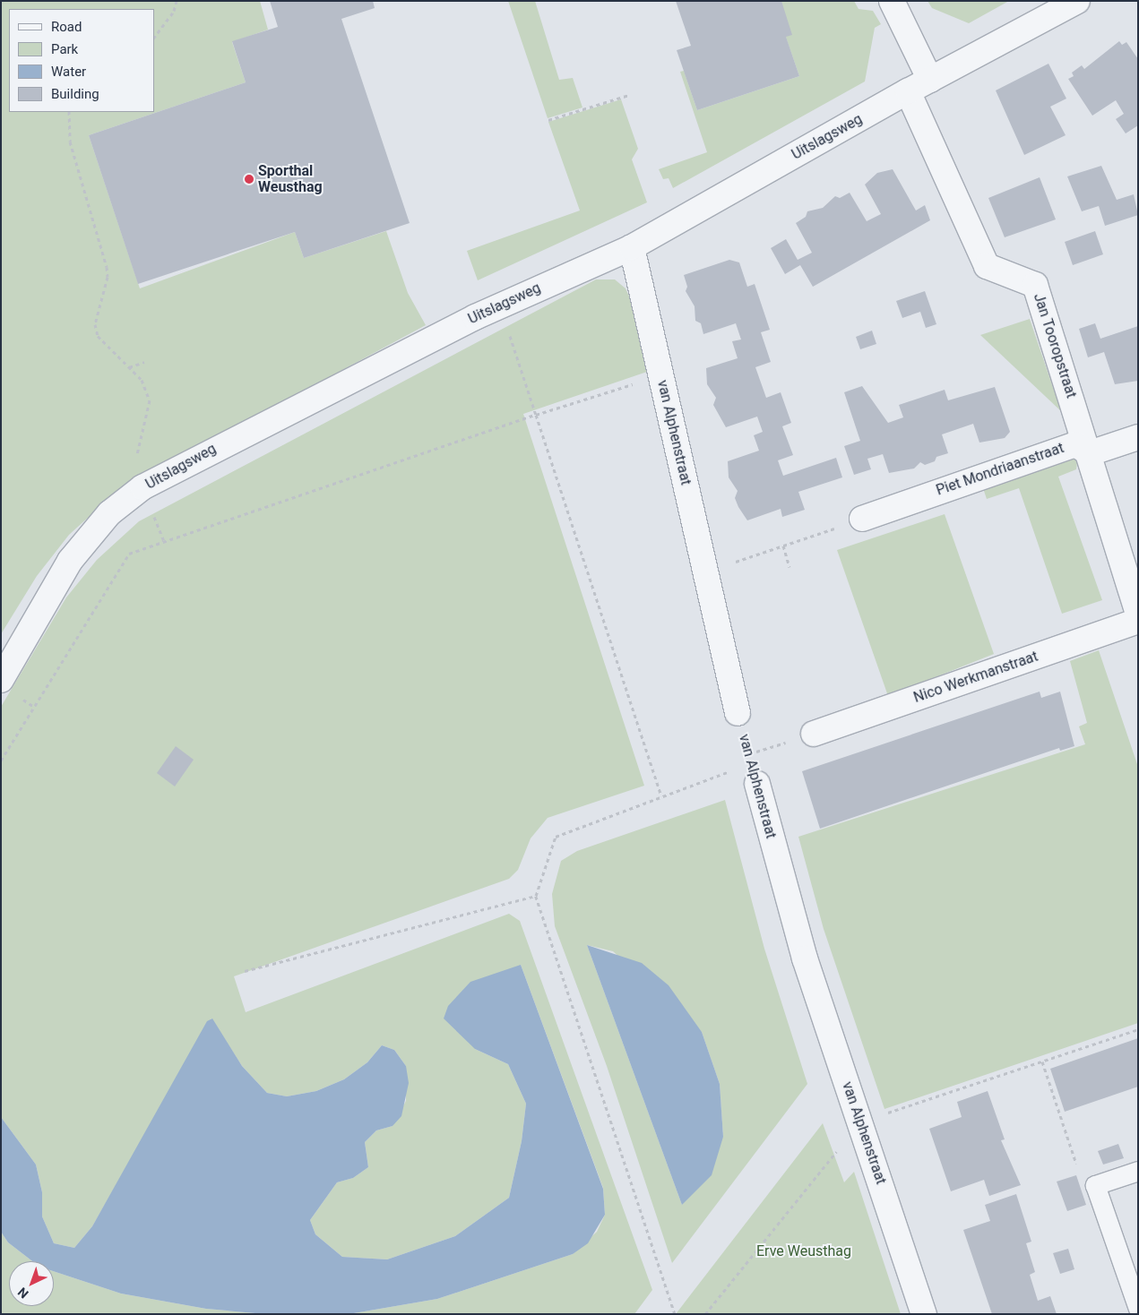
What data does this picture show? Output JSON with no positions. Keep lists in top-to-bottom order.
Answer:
{
  "streets": {
    "street": [
      "Uitslagsweg",
      "Jan Tooropstraat",
      "van Alphenstraat",
      "Piet Mondriaanstraat",
      "Nico Werkmanstraat"
    ]
  },
  "crossings": [
    ["Uitslagsweg", "Jan Tooropstraat"],
    ["Uitslagsweg", "van Alphenstraat"],
    ["Jan Tooropstraat", "Piet Mondriaanstraat"]
  ],
  "parks": ["Erve Weusthag"],
  "places": ["Sporthal Weusthag"],
  "legend": [
    "Road",
    "Park",
    "Water",
    "Building"
  ],
  "north": "bottom left"
}
